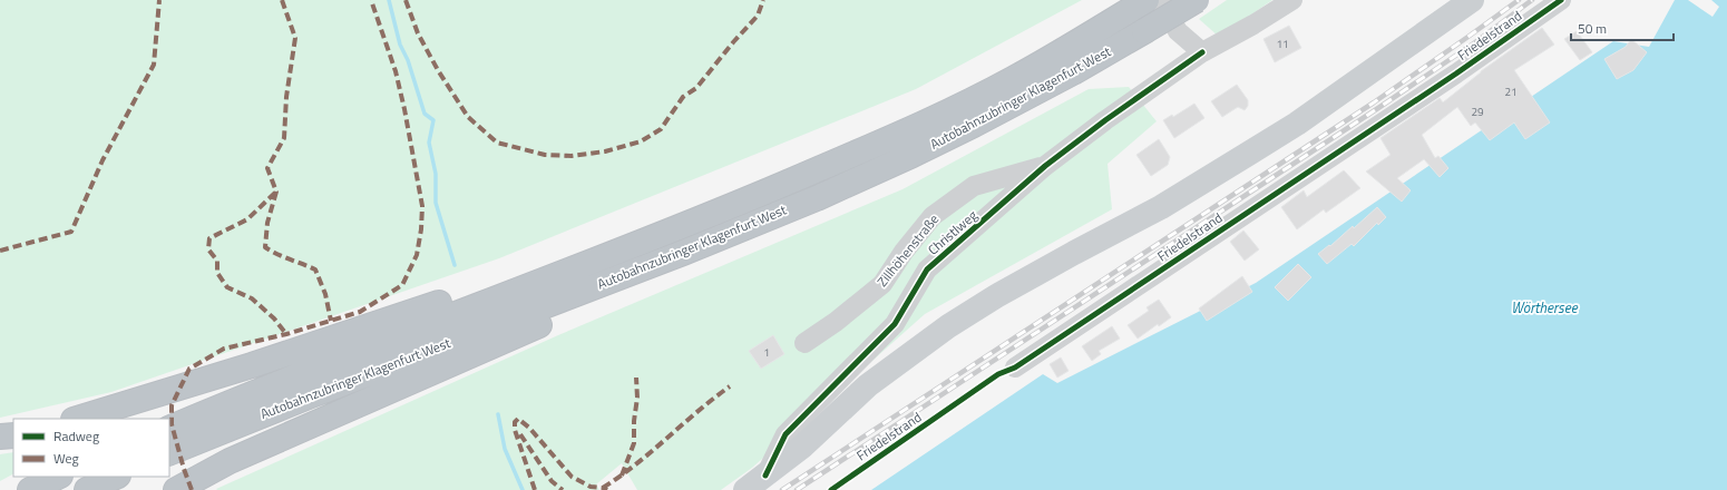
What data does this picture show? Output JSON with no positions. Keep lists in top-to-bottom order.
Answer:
{
  "streets": {
    "highway": ["Autobahnzubringer Klagenfurt West"],
    "street": ["Friedelstrand", "Christlweg", "Zillhöhenstraße"]
  },
  "crossings": [
    ["Christlweg", "Zillhöhenstraße"]
  ],
  "water": ["Wörthersee"],
  "house_numbers": [
    "11",
    "21",
    "29",
    "1"
  ],
  "legend": ["Radweg", "Weg"],
  "scale_bar": "50 m"
}
